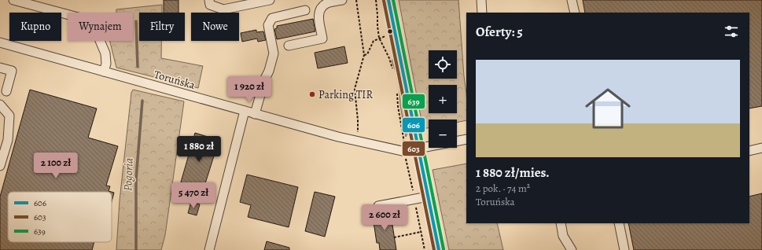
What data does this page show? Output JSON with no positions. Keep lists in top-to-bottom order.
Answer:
{
  "streets": {
    "street": ["Toruńska"]
  },
  "water": ["Pogoria"],
  "places": ["Parking TIR"],
  "lines": ["transit line 606", "transit line 639", "transit line 603"],
  "legend": ["606", "603", "639"],
  "page": {
    "chip": [
      "Kupno",
      "Wynajem",
      "Filtry",
      "Nowe"
    ],
    "heading": "Oferty: 5",
    "map_buttons": ["+", "−"],
    "list": [
      {
        "name": "1 880 zł/mies.",
        "note": "2 pok. · 74 m² · Toruńska"
      }
    ],
    "price": [
      "1 920 zł",
      "1 880 zł",
      "2 100 zł",
      "5 470 zł",
      "2 600 zł"
    ]
  }
}
